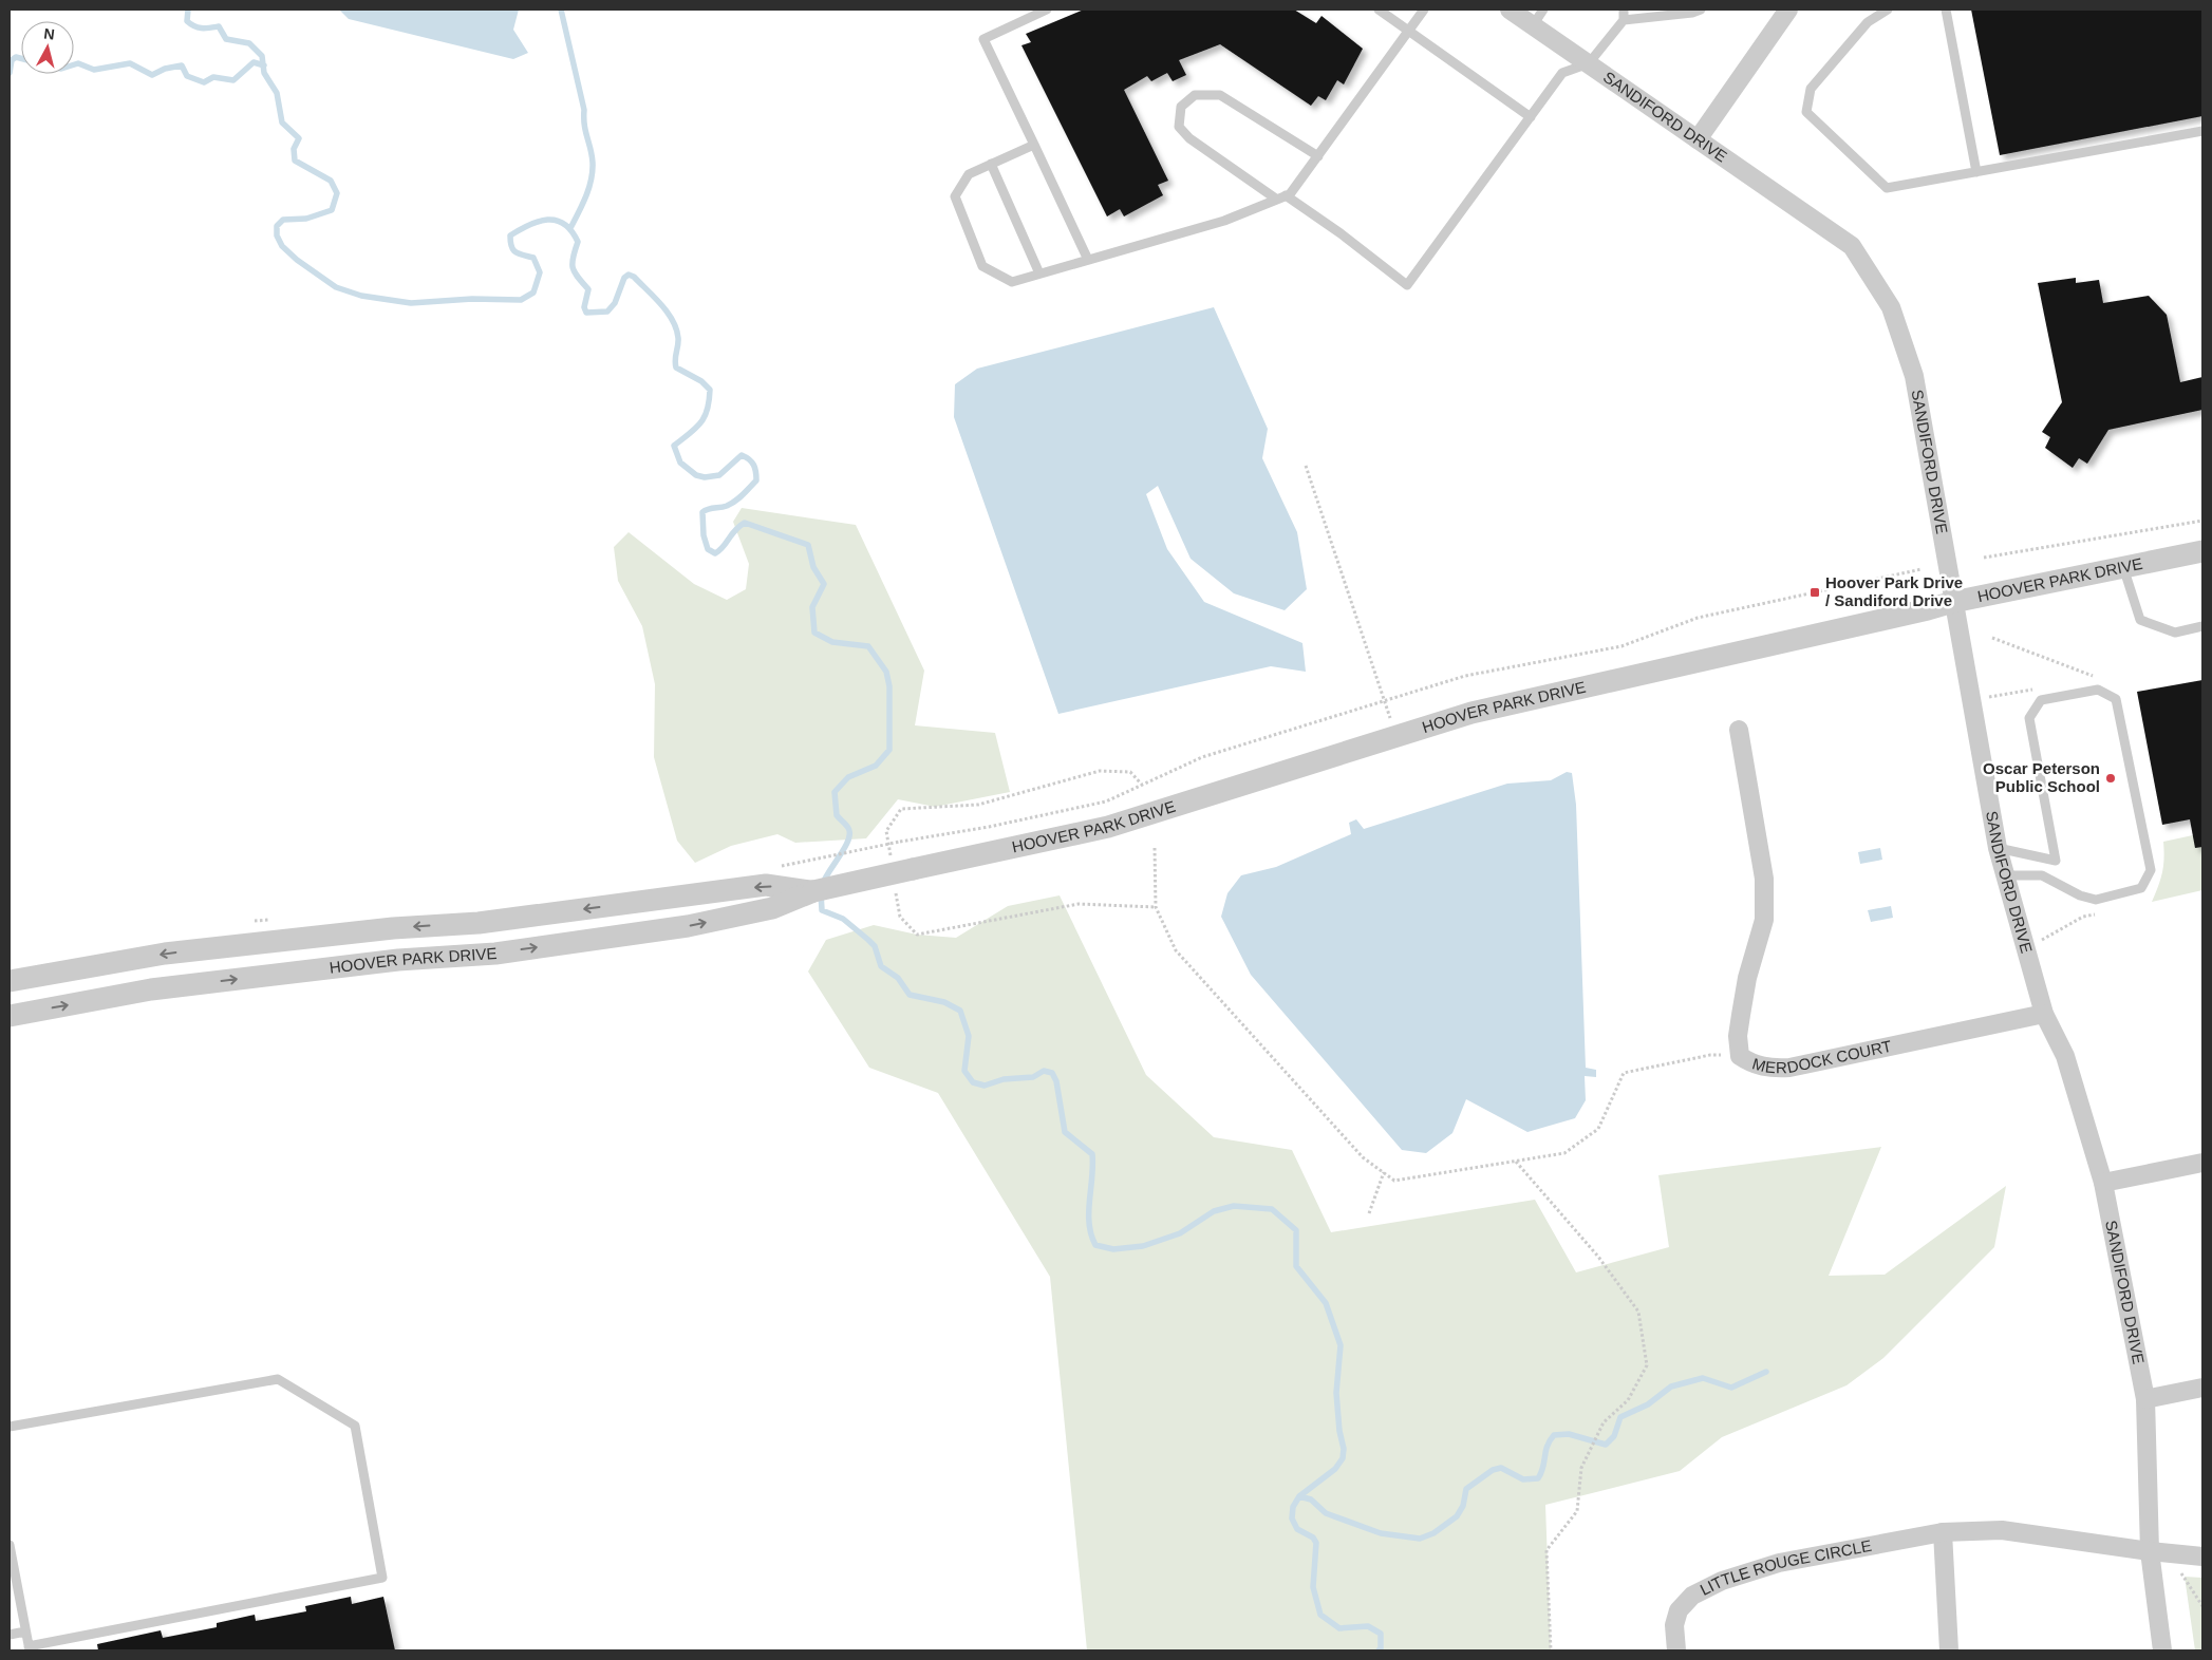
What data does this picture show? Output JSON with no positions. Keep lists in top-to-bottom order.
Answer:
{
  "streets": {
    "street": [
      "SANDIFORD DRIVE",
      "HOOVER PARK DRIVE",
      "MERDOCK COURT",
      "LITTLE ROUGE CIRCLE"
    ]
  },
  "crossings": [
    ["SANDIFORD DRIVE", "HOOVER PARK DRIVE"],
    ["SANDIFORD DRIVE", "MERDOCK COURT"],
    ["SANDIFORD DRIVE", "LITTLE ROUGE CIRCLE"]
  ],
  "places": {
    "transit": ["Hoover Park Drive / Sandiford Drive"],
    "other": ["Oscar Peterson Public School"]
  },
  "north": "top"
}
